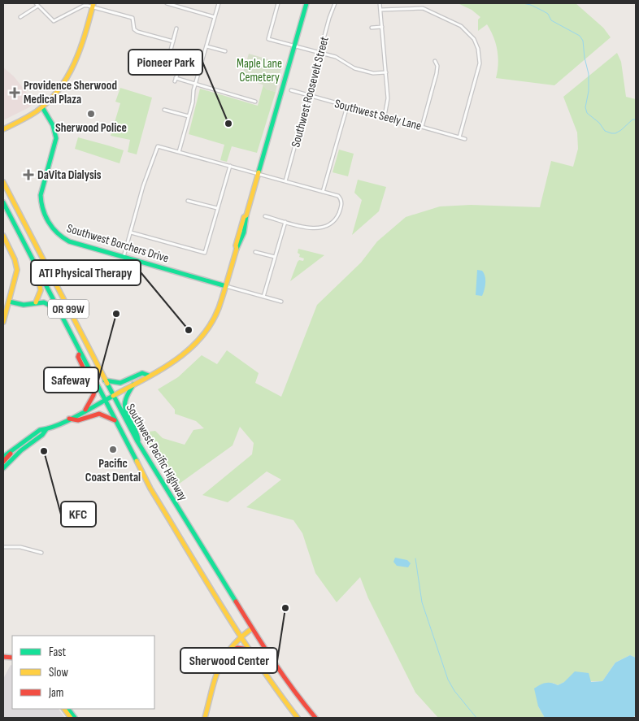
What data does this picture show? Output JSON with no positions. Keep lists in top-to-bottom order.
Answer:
{
  "streets": {
    "main road": ["Southwest Borchers Drive", "OR 99W", "Southwest Pacific Highway"],
    "street": ["Southwest Roosevelt Street", "Southwest Seely Lane"]
  },
  "crossings": [
    ["Southwest Roosevelt Street", "Southwest Seely Lane"]
  ],
  "parks": ["Maple Lane Cemetery"],
  "places": {
    "health": ["Providence Sherwood Medical Plaza", "DaVita Dialysis"],
    "other": [
      "Sherwood Police",
      "Pioneer Park",
      "Safeway",
      "ATI Physical Therapy",
      "Pacific Coast Dental",
      "KFC",
      "Sherwood Center"
    ]
  },
  "legend": ["Fast", "Slow", "Jam"]
}
